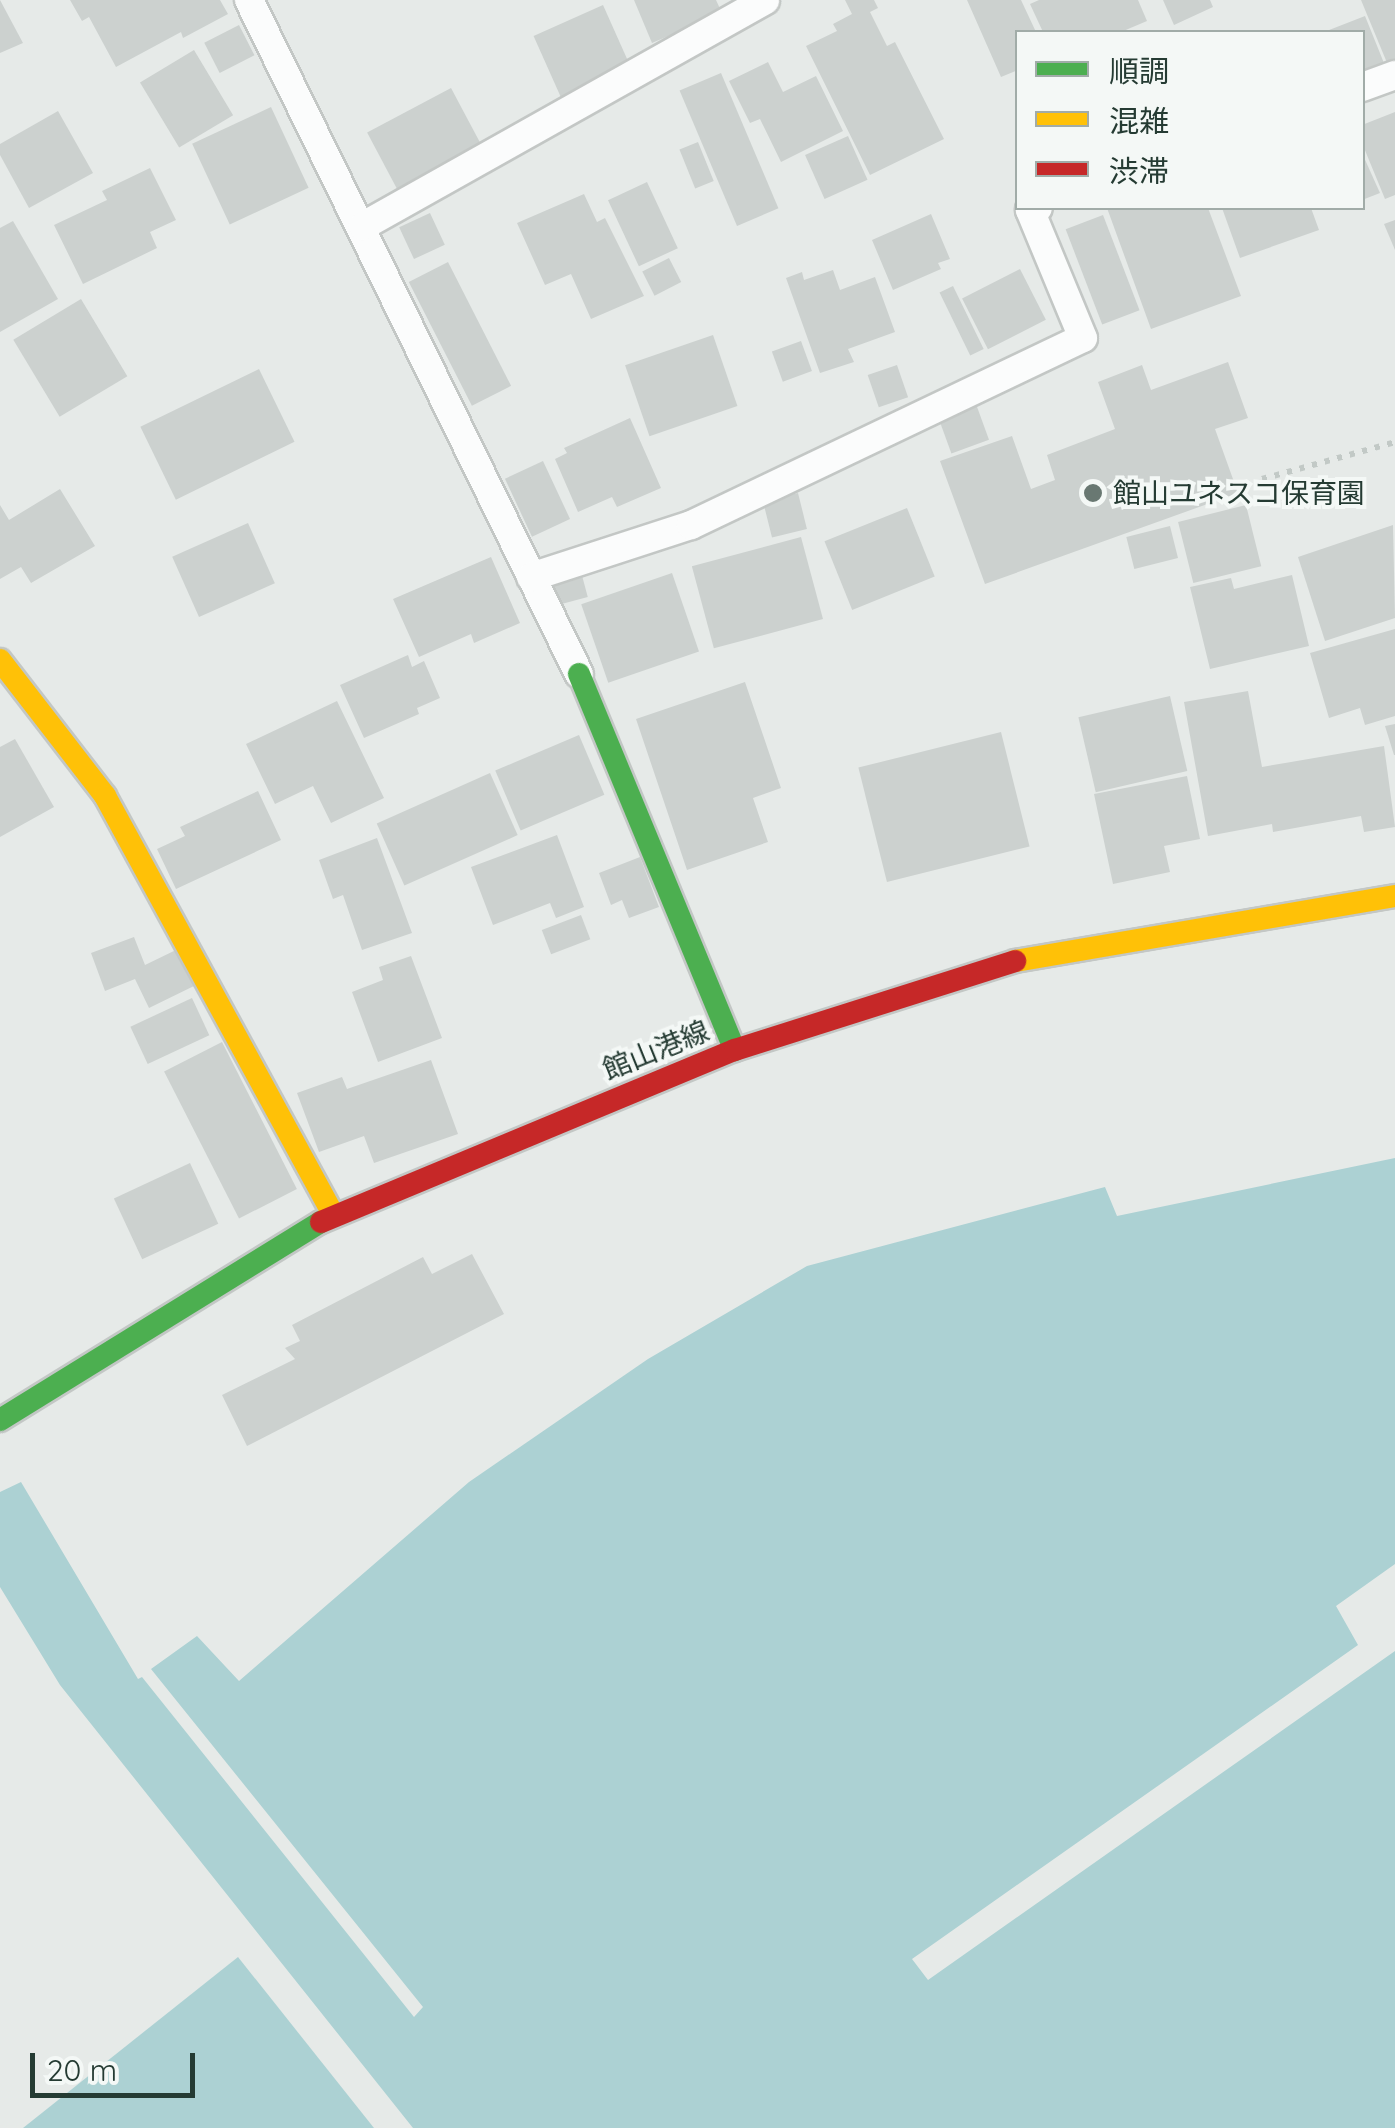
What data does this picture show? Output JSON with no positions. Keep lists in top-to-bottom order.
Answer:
{
  "streets": {
    "main road": ["館山港線"]
  },
  "places": ["館山ユネスコ保育園"],
  "legend": ["順調", "混雑", "渋滞"],
  "scale_bar": "20 m"
}
